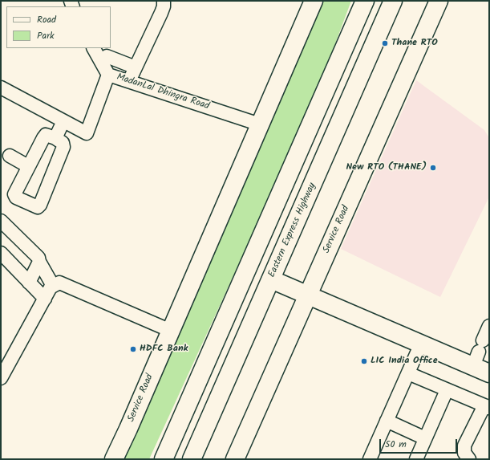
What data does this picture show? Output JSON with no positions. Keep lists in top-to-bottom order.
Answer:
{
  "streets": {
    "main road": ["Service Road", "Eastern Express Highway"],
    "street": ["MadanLal Dhingra Road"]
  },
  "crossings": [
    ["MadanLal Dhingra Road", "Service Road"]
  ],
  "places": [
    "Thane RTO",
    "New RTO (THANE)",
    "HDFC Bank",
    "LIC India Office"
  ],
  "legend": ["Road", "Park"],
  "scale_bar": "50 m"
}
